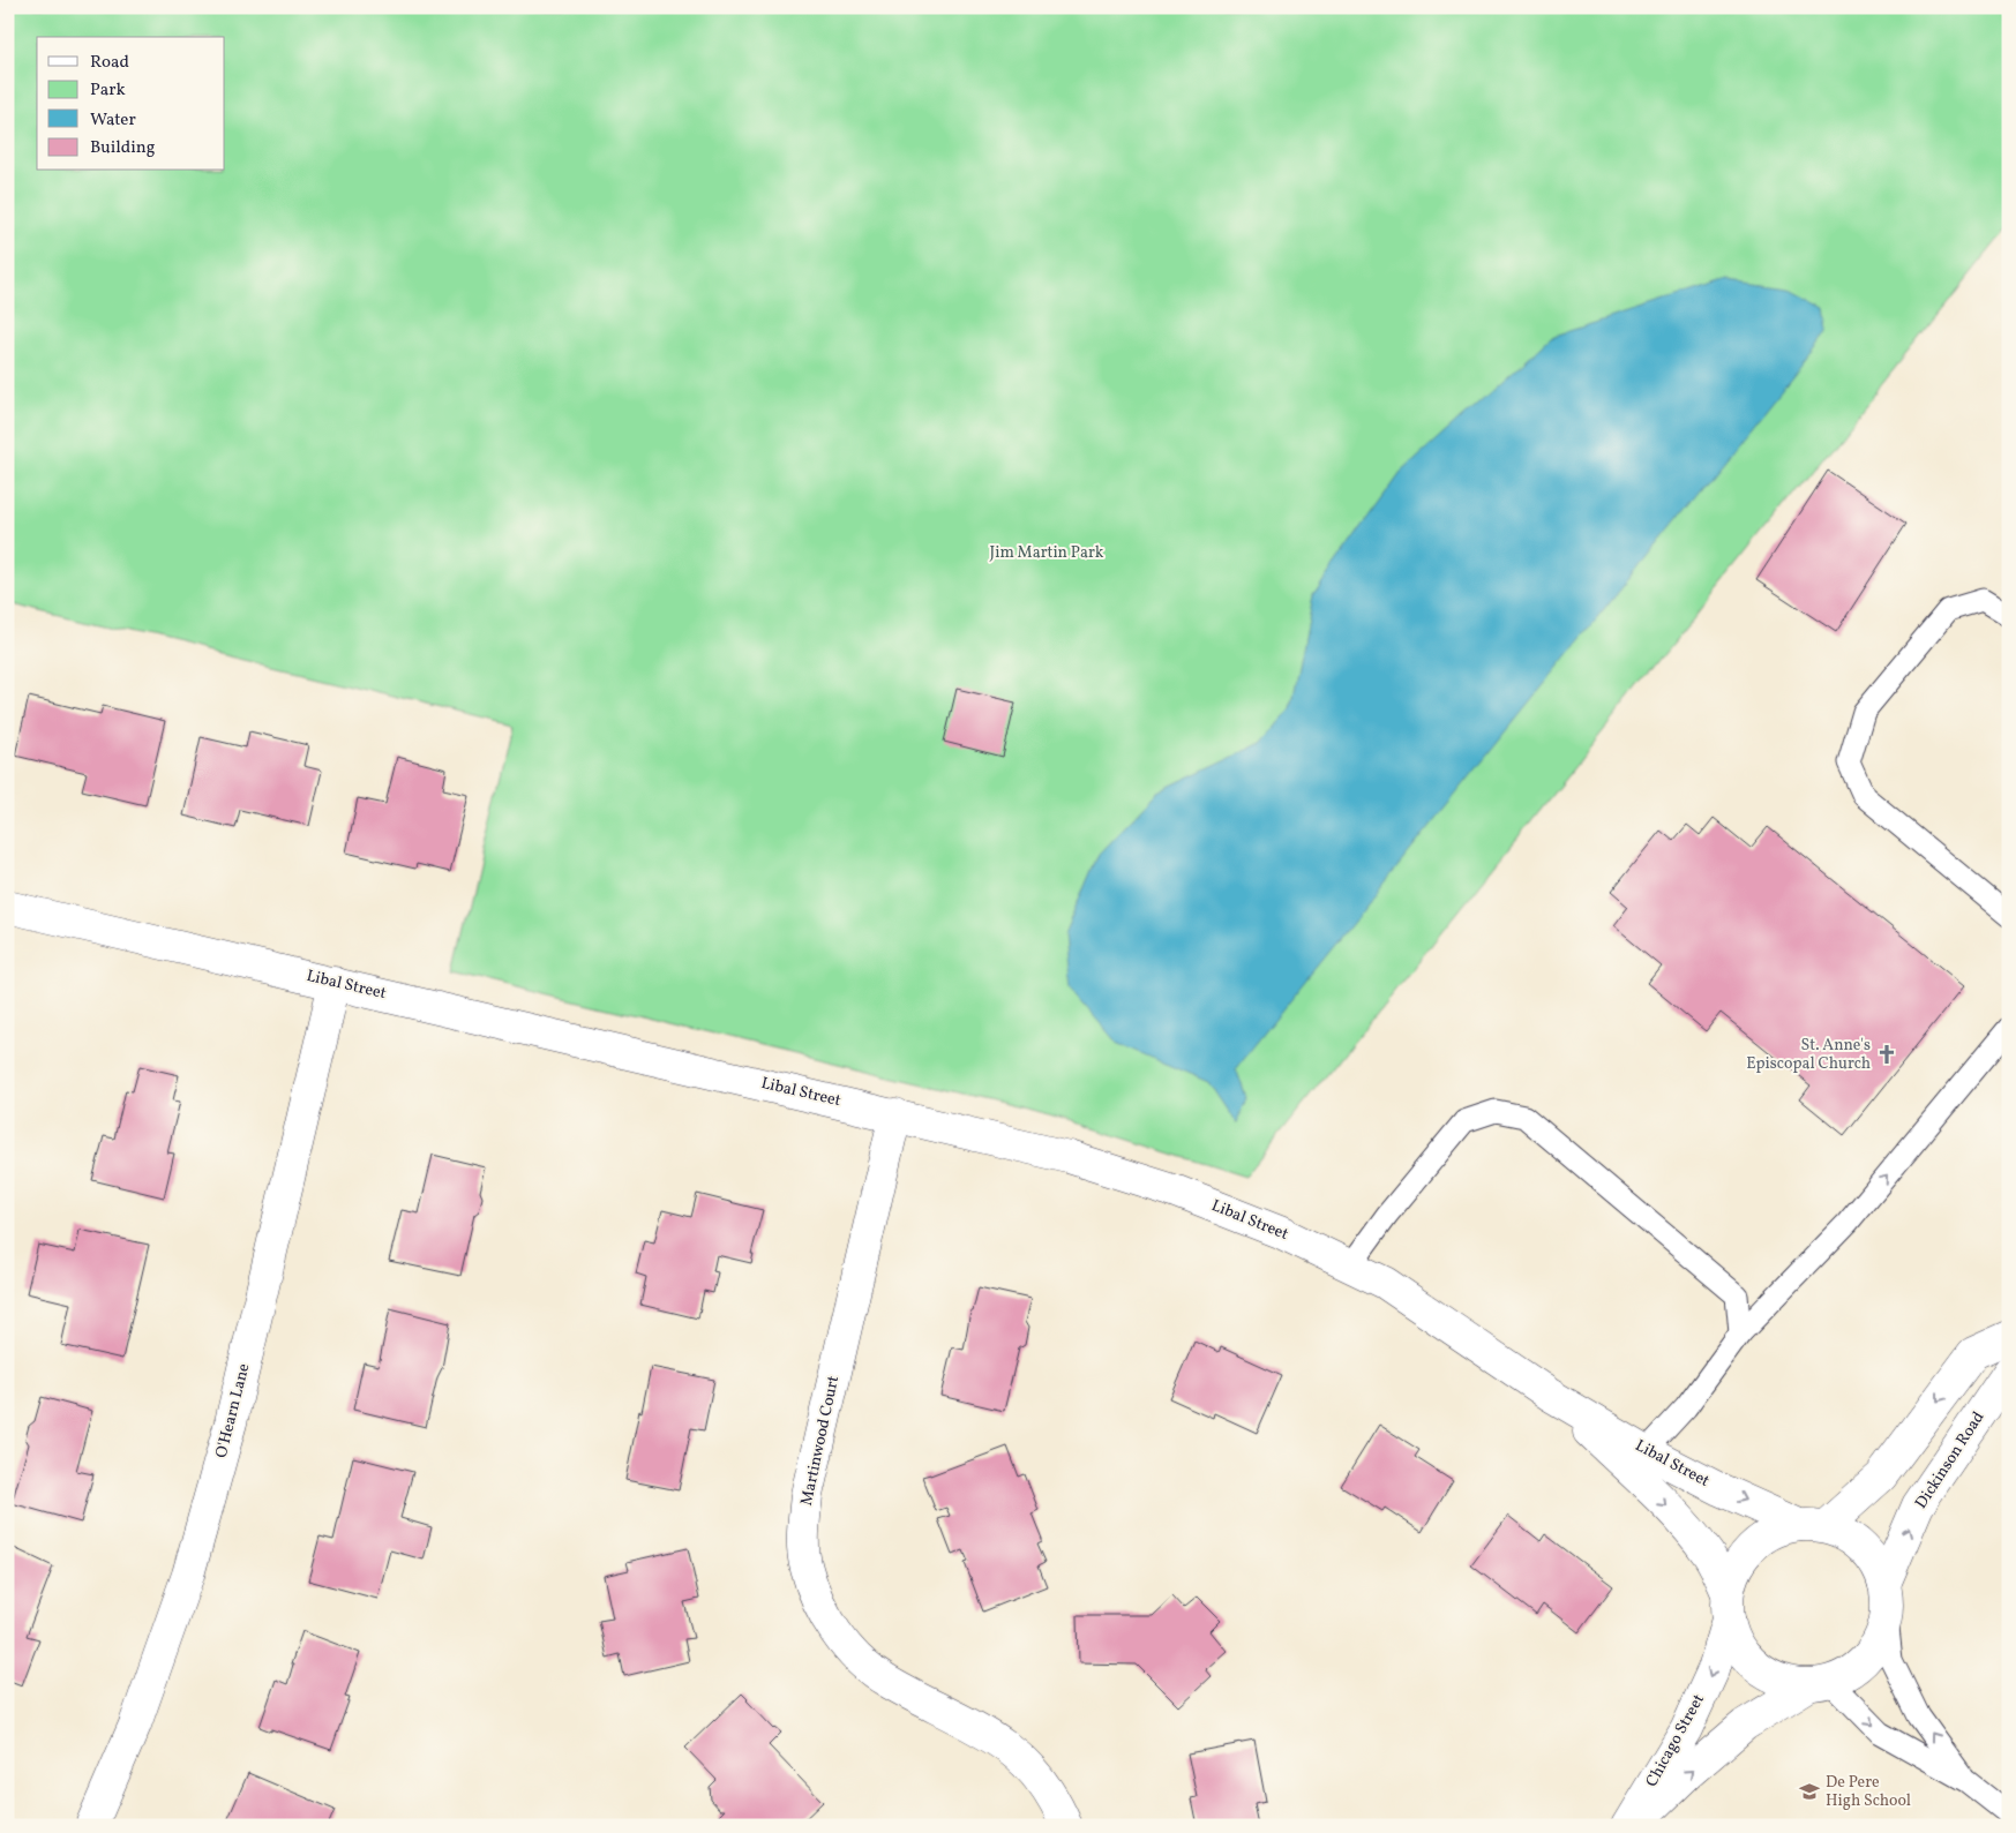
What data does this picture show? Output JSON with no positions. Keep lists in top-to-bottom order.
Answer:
{
  "streets": {
    "street": [
      "Libal Street",
      "O'Hearn Lane",
      "Martinwood Court",
      "Dickinson Road",
      "Chicago Street"
    ]
  },
  "crossings": [
    ["Libal Street", "O'Hearn Lane"],
    ["Libal Street", "Martinwood Court"],
    ["Libal Street", "Dickinson Road"],
    ["Libal Street", "Chicago Street"],
    ["Dickinson Road", "Chicago Street"]
  ],
  "parks": ["Jim Martin Park"],
  "places": {
    "church": ["St. Anne's Episcopal Church"],
    "school or university": ["De Pere High School"]
  },
  "legend": [
    "Road",
    "Park",
    "Water",
    "Building"
  ]
}
